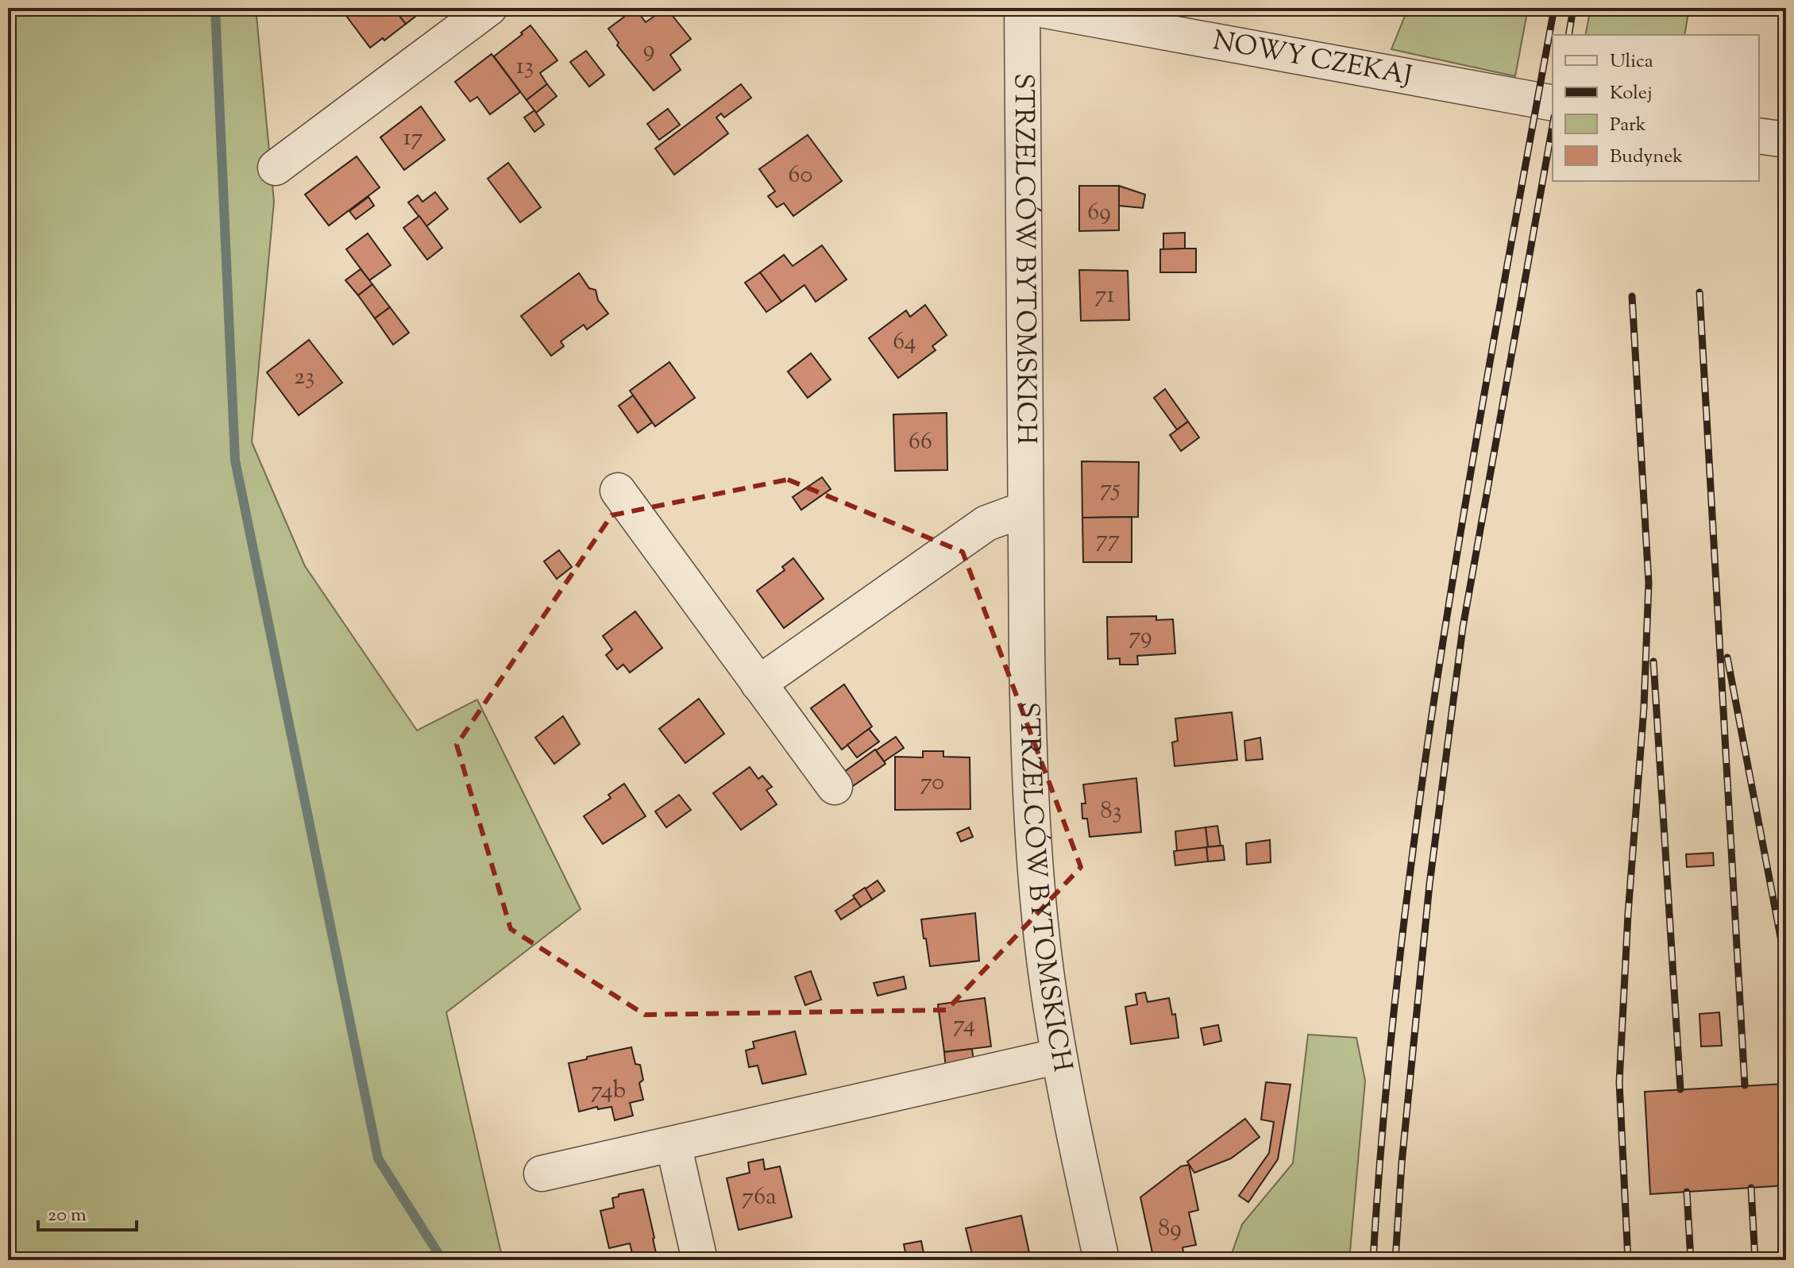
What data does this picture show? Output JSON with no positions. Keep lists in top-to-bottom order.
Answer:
{
  "streets": {
    "street": ["NOWY CZEKAJ", "STRZELCÓW BYTOMSKICH"]
  },
  "house_numbers": [
    "9",
    "13",
    "17",
    "60",
    "69",
    "71",
    "64",
    "23",
    "66",
    "75",
    "77",
    "79",
    "70",
    "83",
    "74",
    "74b",
    "76a",
    "89"
  ],
  "legend": [
    "Ulica",
    "Kolej",
    "Park",
    "Budynek"
  ],
  "scale_bar": "20 m"
}
